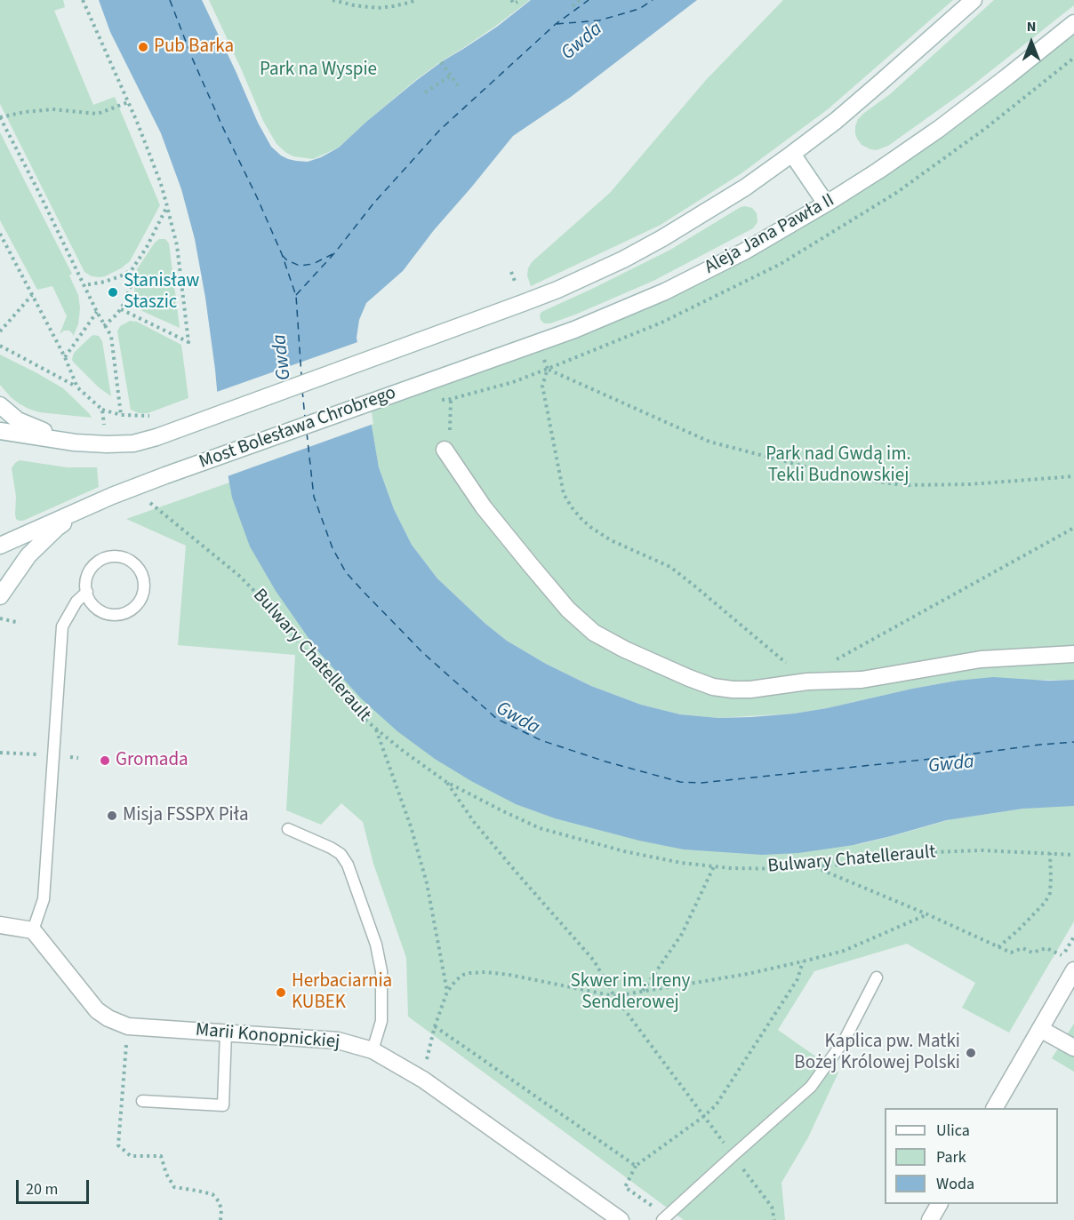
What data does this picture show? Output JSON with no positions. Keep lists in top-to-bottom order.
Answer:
{
  "streets": {
    "main road": ["Aleja Jana Pawła II", "Most Bolesława Chrobrego", "Marii Konopnickiej"],
    "path": ["Bulwary Chatellerault"]
  },
  "crossings": [
    ["Aleja Jana Pawła II", "Most Bolesława Chrobrego"]
  ],
  "water": ["Gwda"],
  "parks": ["Park na Wyspie", "Park nad Gwdą im. Tekli Budnowskiej", "Skwer im. Ireny Sendlerowej"],
  "places": [
    "Pub Barka",
    "Stanisław Staszic",
    "Gromada",
    "Misja FSSPX Piła",
    "Herbaciarnia KUBEK",
    "Kaplica pw. Matki Bożej Królowej Polski"
  ],
  "legend": ["Ulica", "Park", "Woda"],
  "scale_bar": "20 m",
  "north": "top"
}
